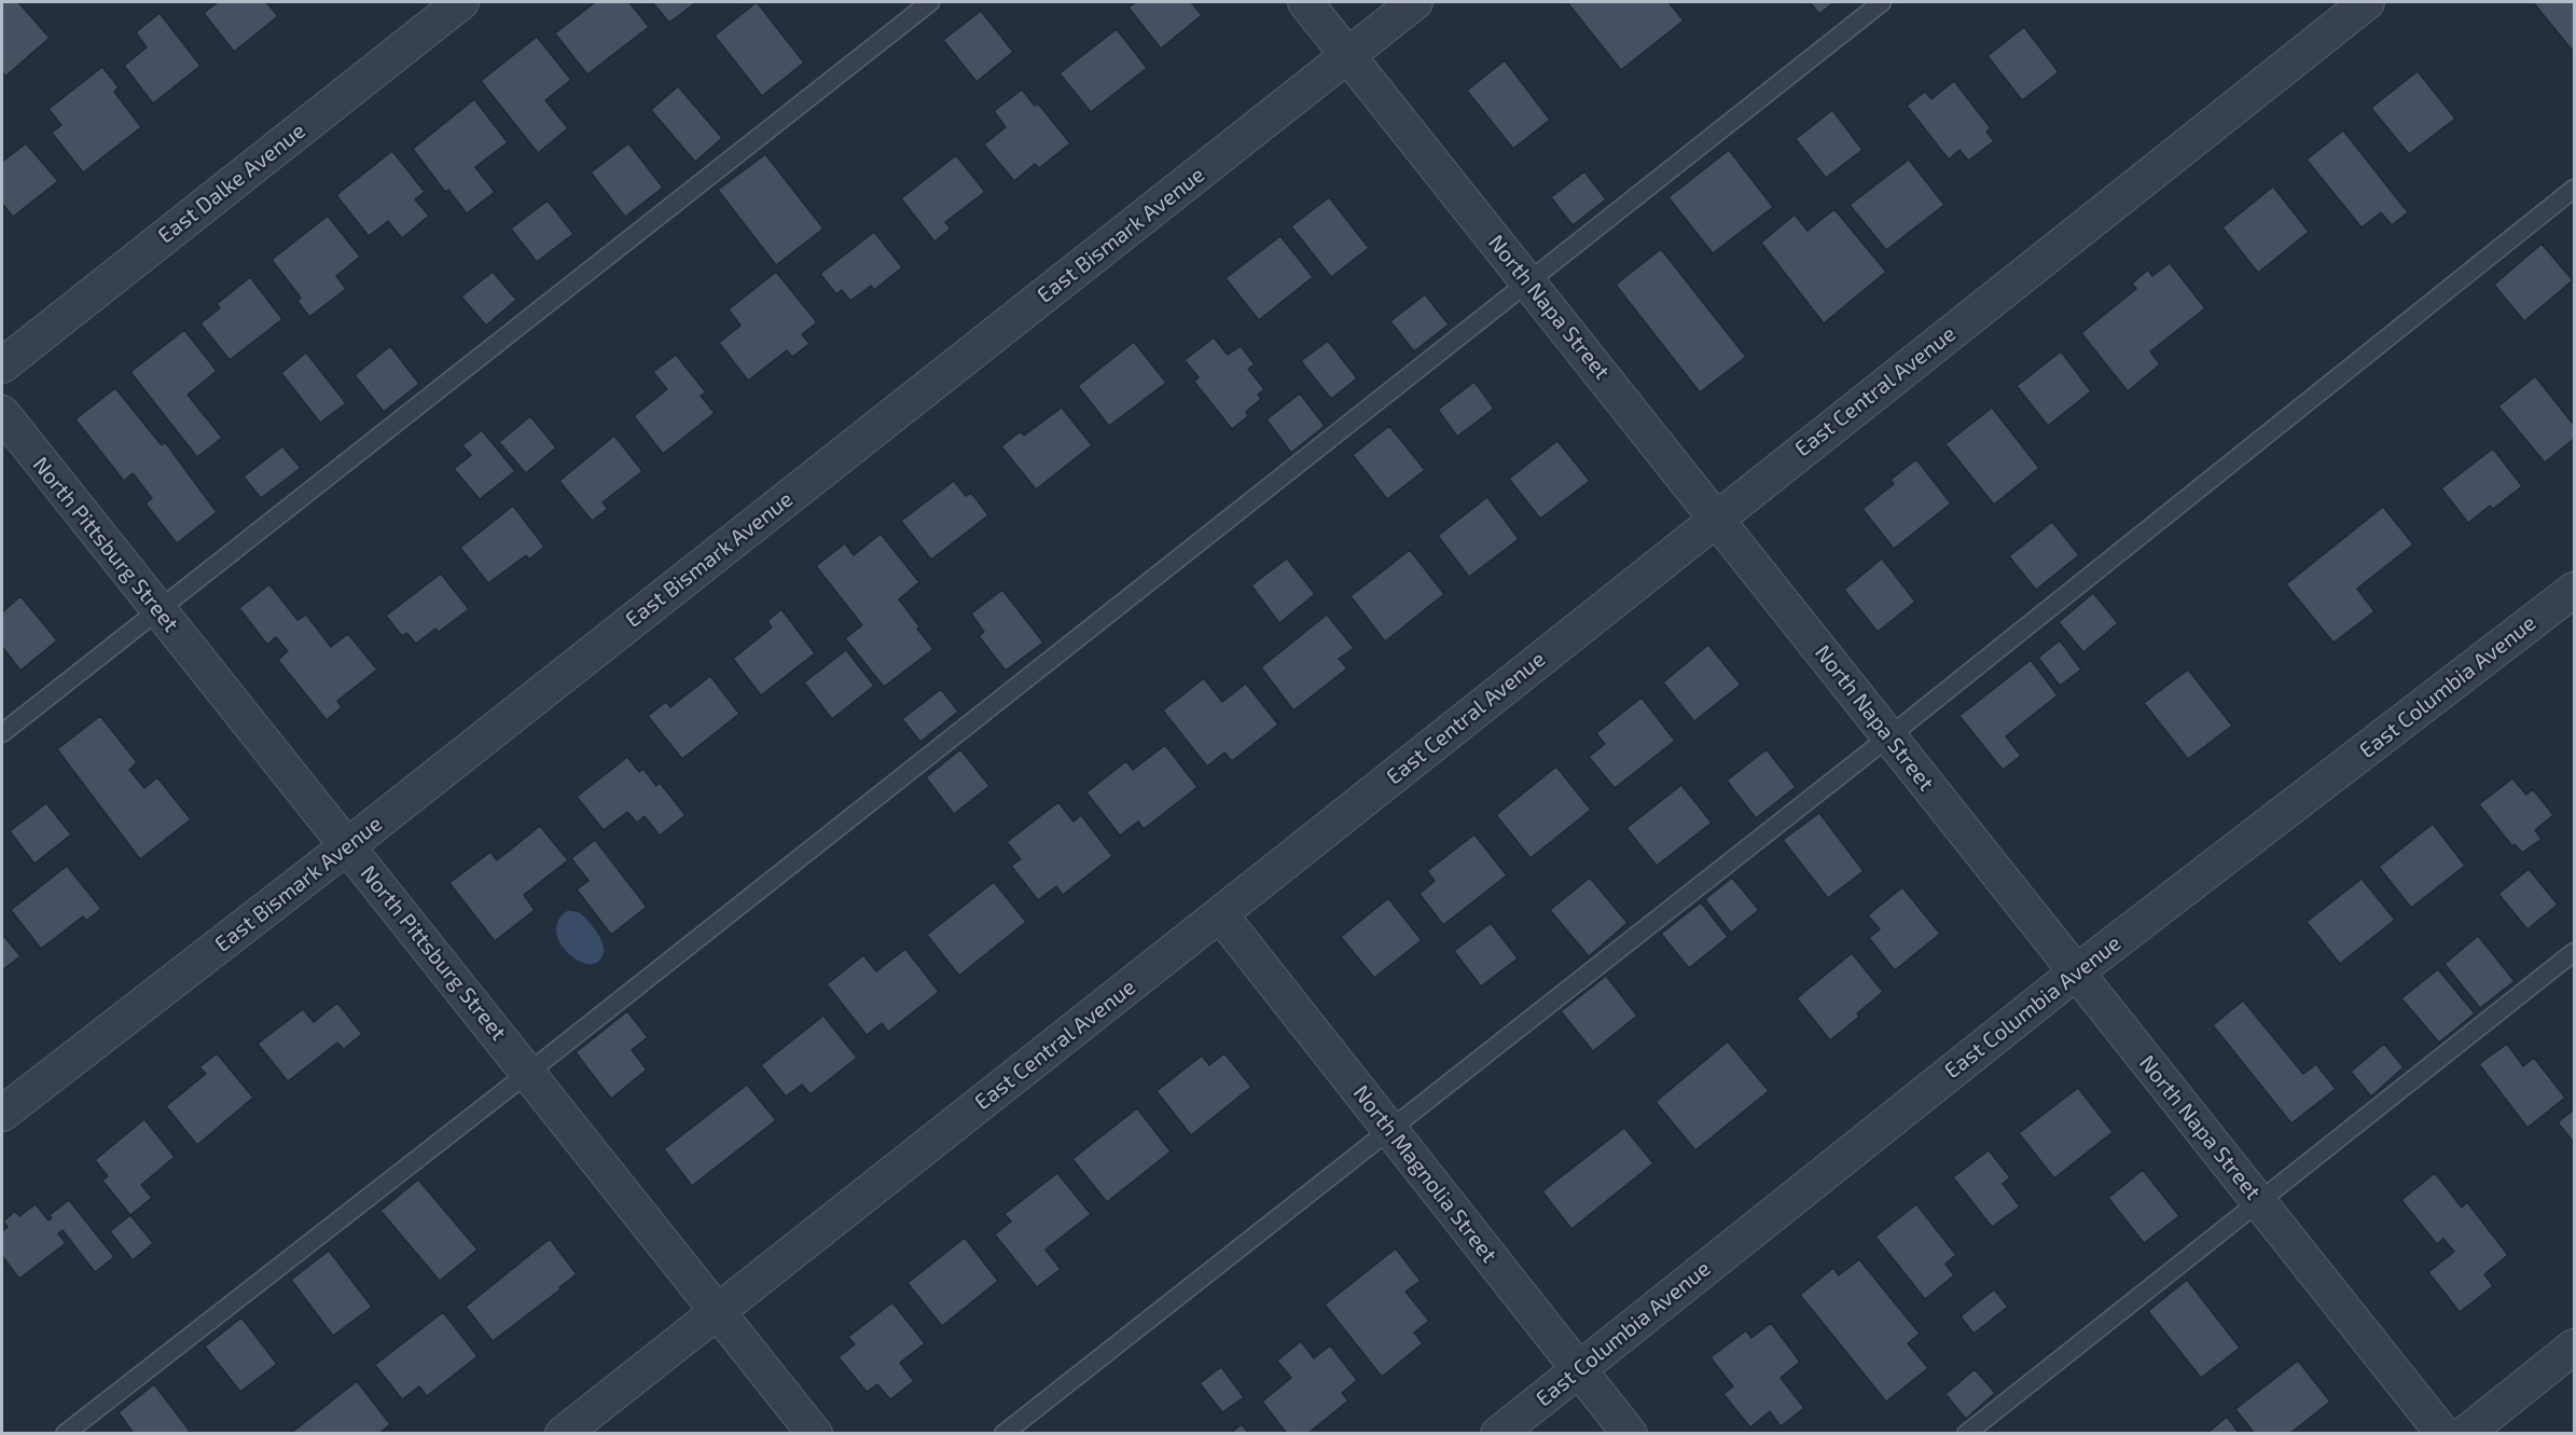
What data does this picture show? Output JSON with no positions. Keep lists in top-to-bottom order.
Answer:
{
  "streets": {
    "street": [
      "East Dalke Avenue",
      "East Bismark Avenue",
      "North Napa Street",
      "East Central Avenue",
      "North Pittsburg Street",
      "East Columbia Avenue",
      "North Magnolia Street"
    ]
  },
  "crossings": [
    ["East Bismark Avenue", "North Napa Street"],
    ["East Bismark Avenue", "North Pittsburg Street"],
    ["North Napa Street", "East Central Avenue"],
    ["North Napa Street", "East Columbia Avenue"],
    ["East Central Avenue", "North Pittsburg Street"],
    ["East Central Avenue", "North Magnolia Street"],
    ["East Columbia Avenue", "North Magnolia Street"]
  ]
}
